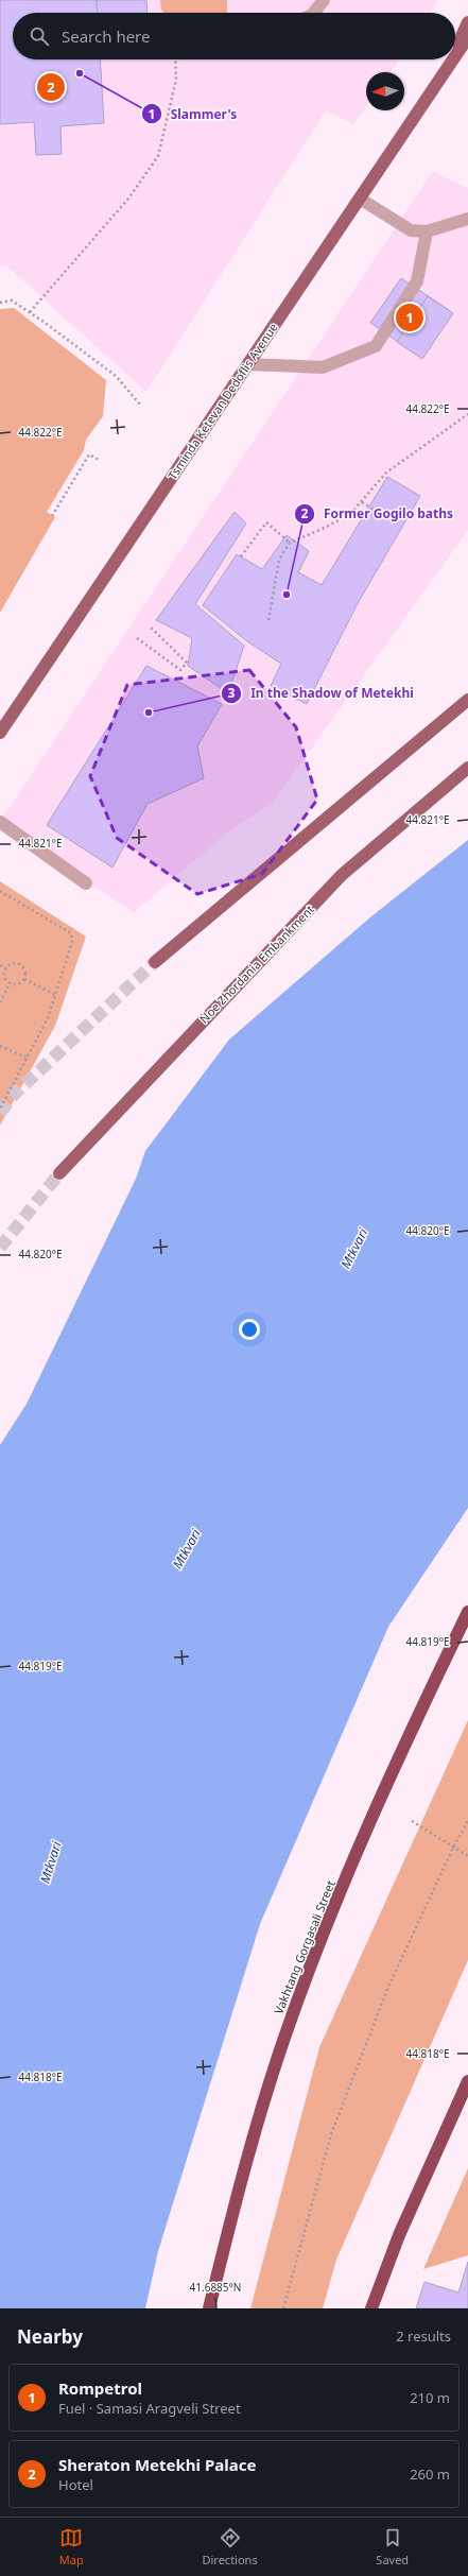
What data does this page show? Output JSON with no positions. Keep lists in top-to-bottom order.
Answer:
{
  "streets": {
    "highway": ["Vakhtang Gorgasali Street"],
    "main road": ["Tsminda Ketevan Dedoflis Avenue", "Noe Zhordania Embankment"]
  },
  "water": ["Mtkvari"],
  "places": ["Slammer's", "Former Gogilo baths", "In the Shadow of Metekhi"],
  "north": "left",
  "page": {
    "search": "Search here",
    "pins": ["2", "1"],
    "heading": ["Nearby", "2 results"],
    "list": [
      {
        "mark": "1",
        "name": "Rompetrol",
        "note": "Fuel · Samasi Aragveli Street",
        "value": "210 m"
      },
      {
        "mark": "2",
        "name": "Sheraton Metekhi Palace",
        "note": "Hotel",
        "value": "260 m"
      }
    ],
    "nav": ["Map", "Directions", "Saved"]
  },
  "coordinates": [
    "44.822°E",
    "44.821°E",
    "44.820°E",
    "44.819°E",
    "44.818°E",
    "41.6885°N"
  ]
}
